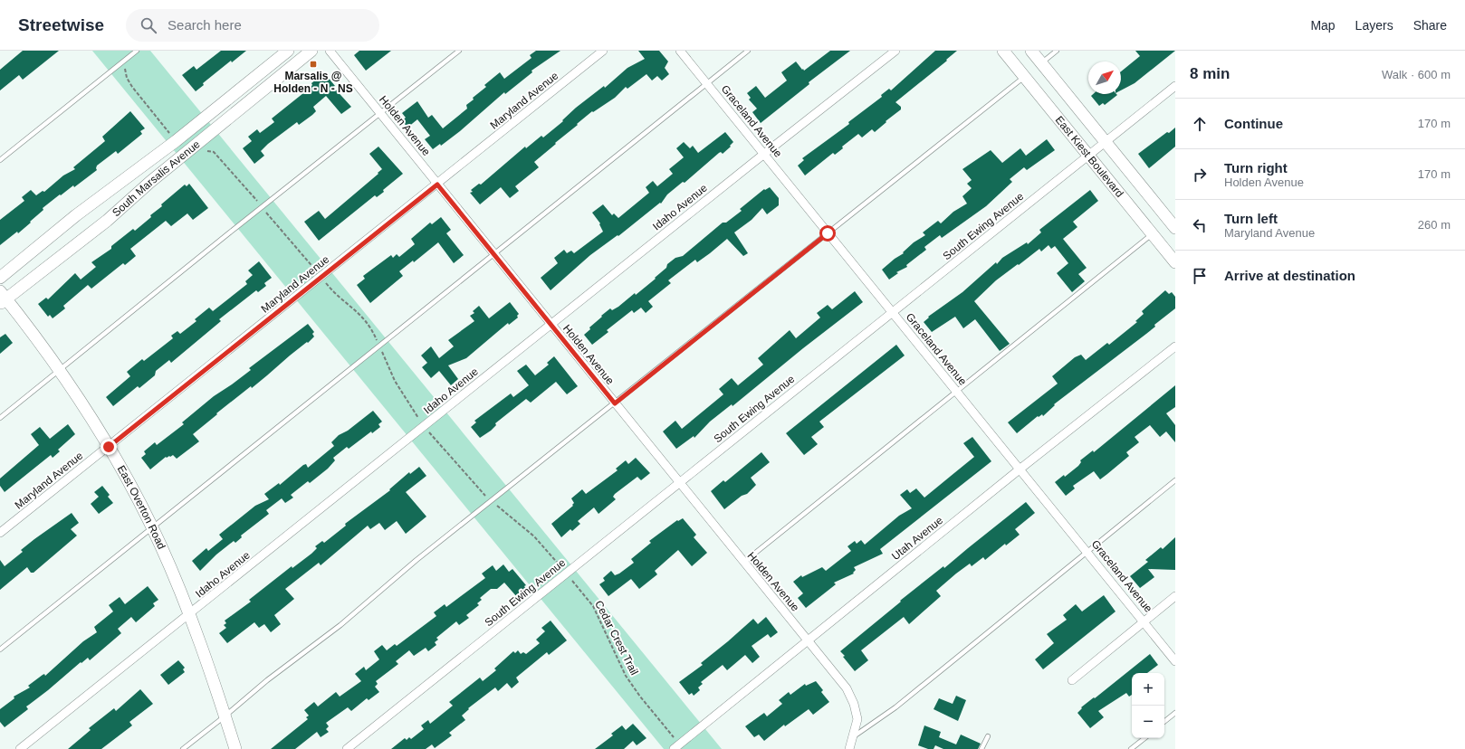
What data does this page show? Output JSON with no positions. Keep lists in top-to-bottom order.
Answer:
{
  "streets": {
    "main road": ["East Kiest Boulevard", "South Marsalis Avenue", "East Overton Road"],
    "street": [
      "Maryland Avenue",
      "Graceland Avenue",
      "Holden Avenue",
      "Idaho Avenue",
      "South Ewing Avenue",
      "Utah Avenue"
    ],
    "path": ["Cedar Crest Trail"]
  },
  "crossings": [
    ["Maryland Avenue", "Holden Avenue"],
    ["Maryland Avenue", "East Overton Road"],
    ["Graceland Avenue", "Idaho Avenue"],
    ["Graceland Avenue", "South Ewing Avenue"],
    ["Graceland Avenue", "Utah Avenue"],
    ["Holden Avenue", "Idaho Avenue"],
    ["Holden Avenue", "South Ewing Avenue"],
    ["Holden Avenue", "Utah Avenue"],
    ["East Kiest Boulevard", "South Ewing Avenue"],
    ["South Marsalis Avenue", "East Overton Road"],
    ["Idaho Avenue", "East Overton Road"]
  ],
  "places": {
    "transit": ["Marsalis @ Holden - N - NS"]
  },
  "north": "top right",
  "page": {
    "header": "Streetwise",
    "search": "Search here",
    "nav": ["Map", "Layers", "Share"],
    "heading": ["8 min", "Walk · 600 m"],
    "list": [
      ["Continue", "170 m"],
      ["Turn right", "Holden Avenue", "170 m"],
      ["Turn left", "Maryland Avenue", "260 m"],
      "Arrive at destination"
    ],
    "map_buttons": ["+", "−"]
  }
}
